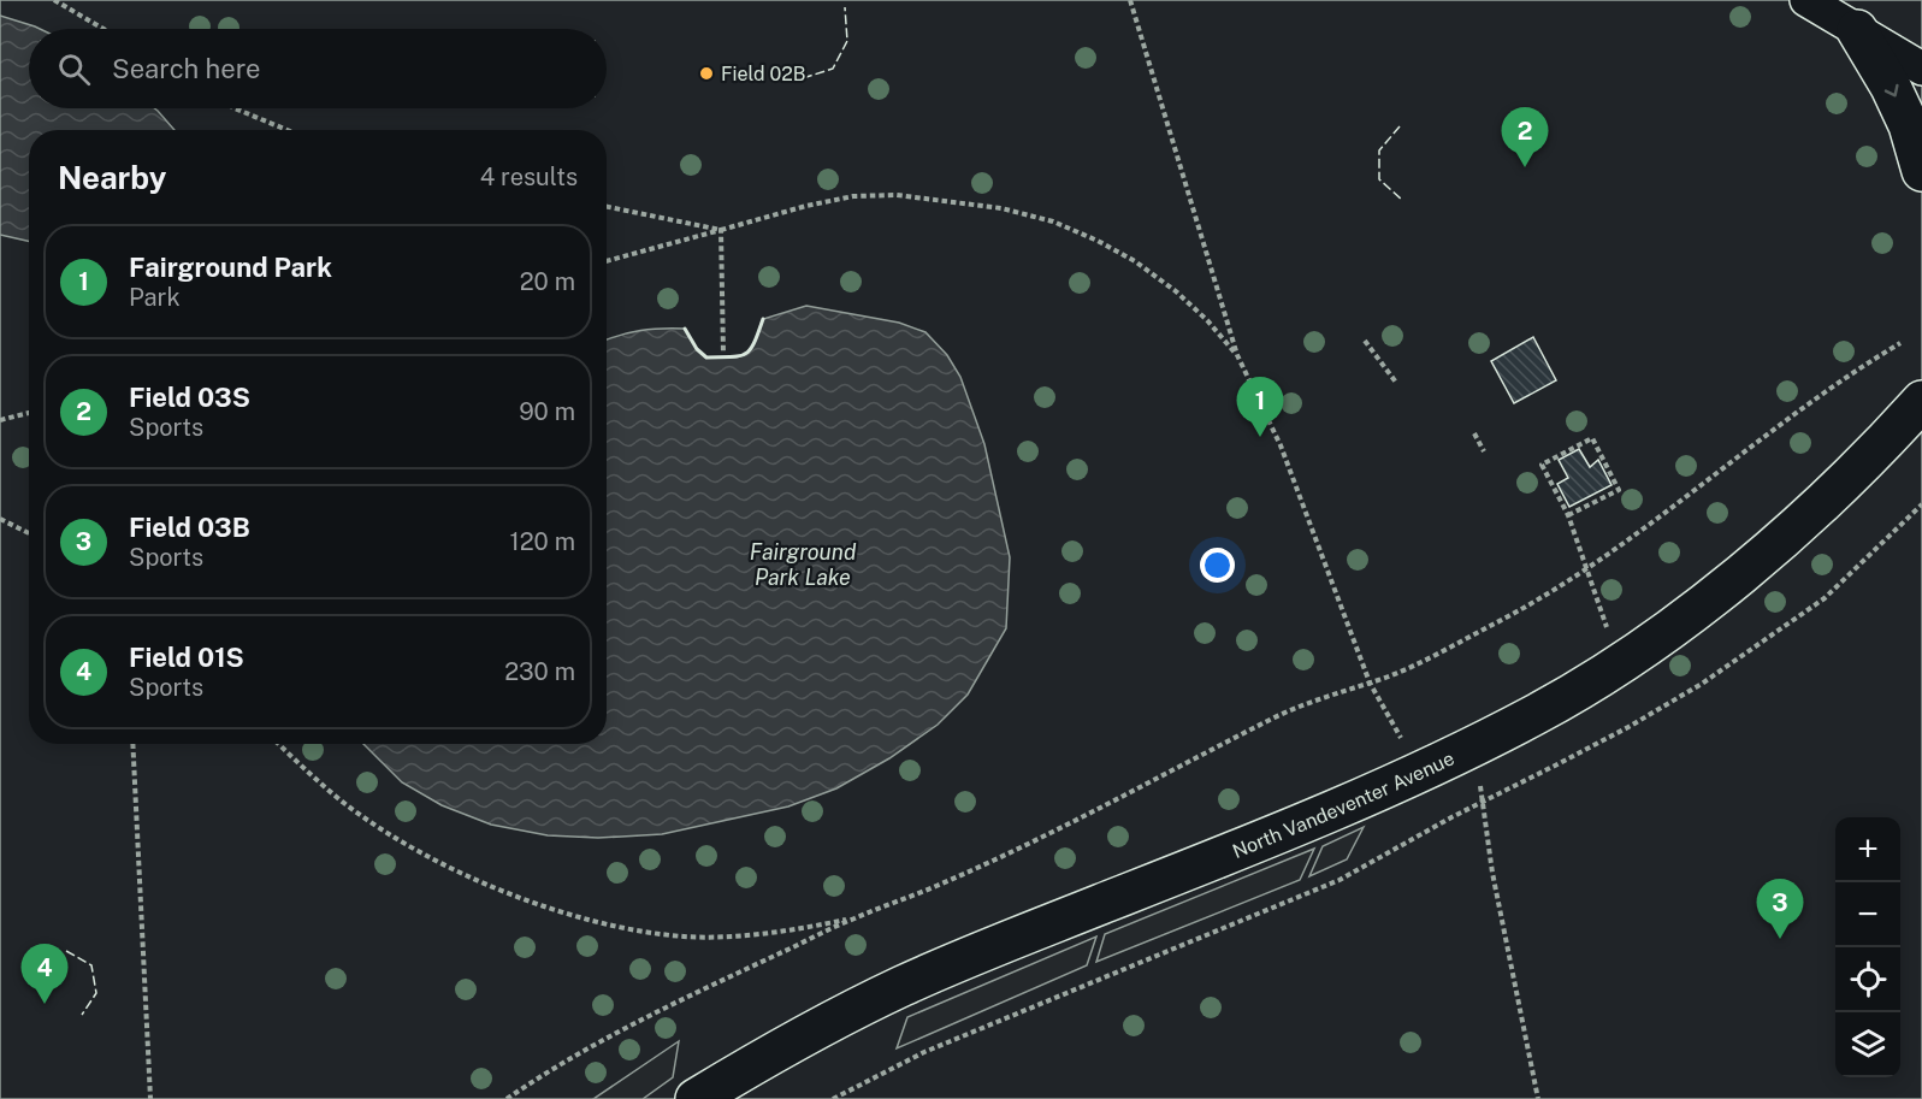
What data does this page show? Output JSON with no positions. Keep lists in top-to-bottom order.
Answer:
{
  "streets": {
    "street": ["North Vandeventer Avenue"]
  },
  "water": ["Fairground Park Lake"],
  "places": ["Field 02B"],
  "page": {
    "search": "Search here",
    "pins": [
      "2",
      "1",
      "3",
      "4"
    ],
    "heading": ["Nearby", "4 results"],
    "list": [
      {
        "mark": "1",
        "name": "Fairground Park",
        "note": "Park",
        "value": "20 m"
      },
      {
        "mark": "2",
        "name": "Field 03S",
        "note": "Sports",
        "value": "90 m"
      },
      {
        "mark": "3",
        "name": "Field 03B",
        "note": "Sports",
        "value": "120 m"
      },
      {
        "mark": "4",
        "name": "Field 01S",
        "note": "Sports",
        "value": "230 m"
      }
    ],
    "map_buttons": ["+", "−"]
  }
}
